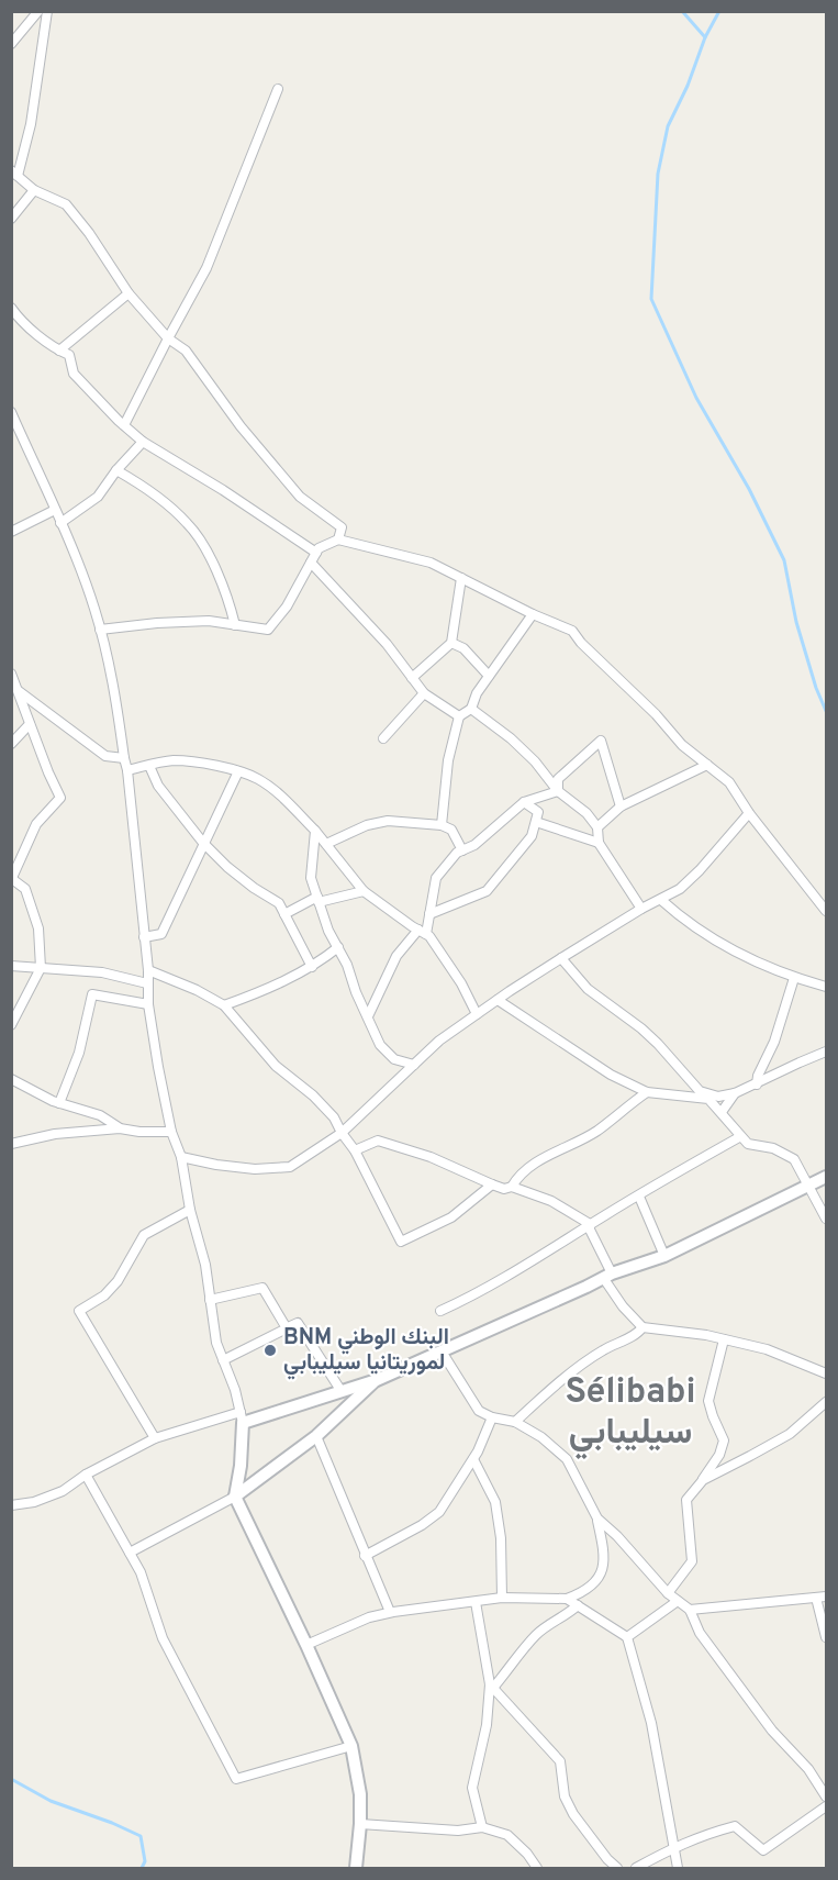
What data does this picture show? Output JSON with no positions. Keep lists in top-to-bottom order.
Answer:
{
  "districts": ["Sélibabi سيليبابي"],
  "places": ["BNM البنك الوطني لموريتانيا سيليبابي"]
}
